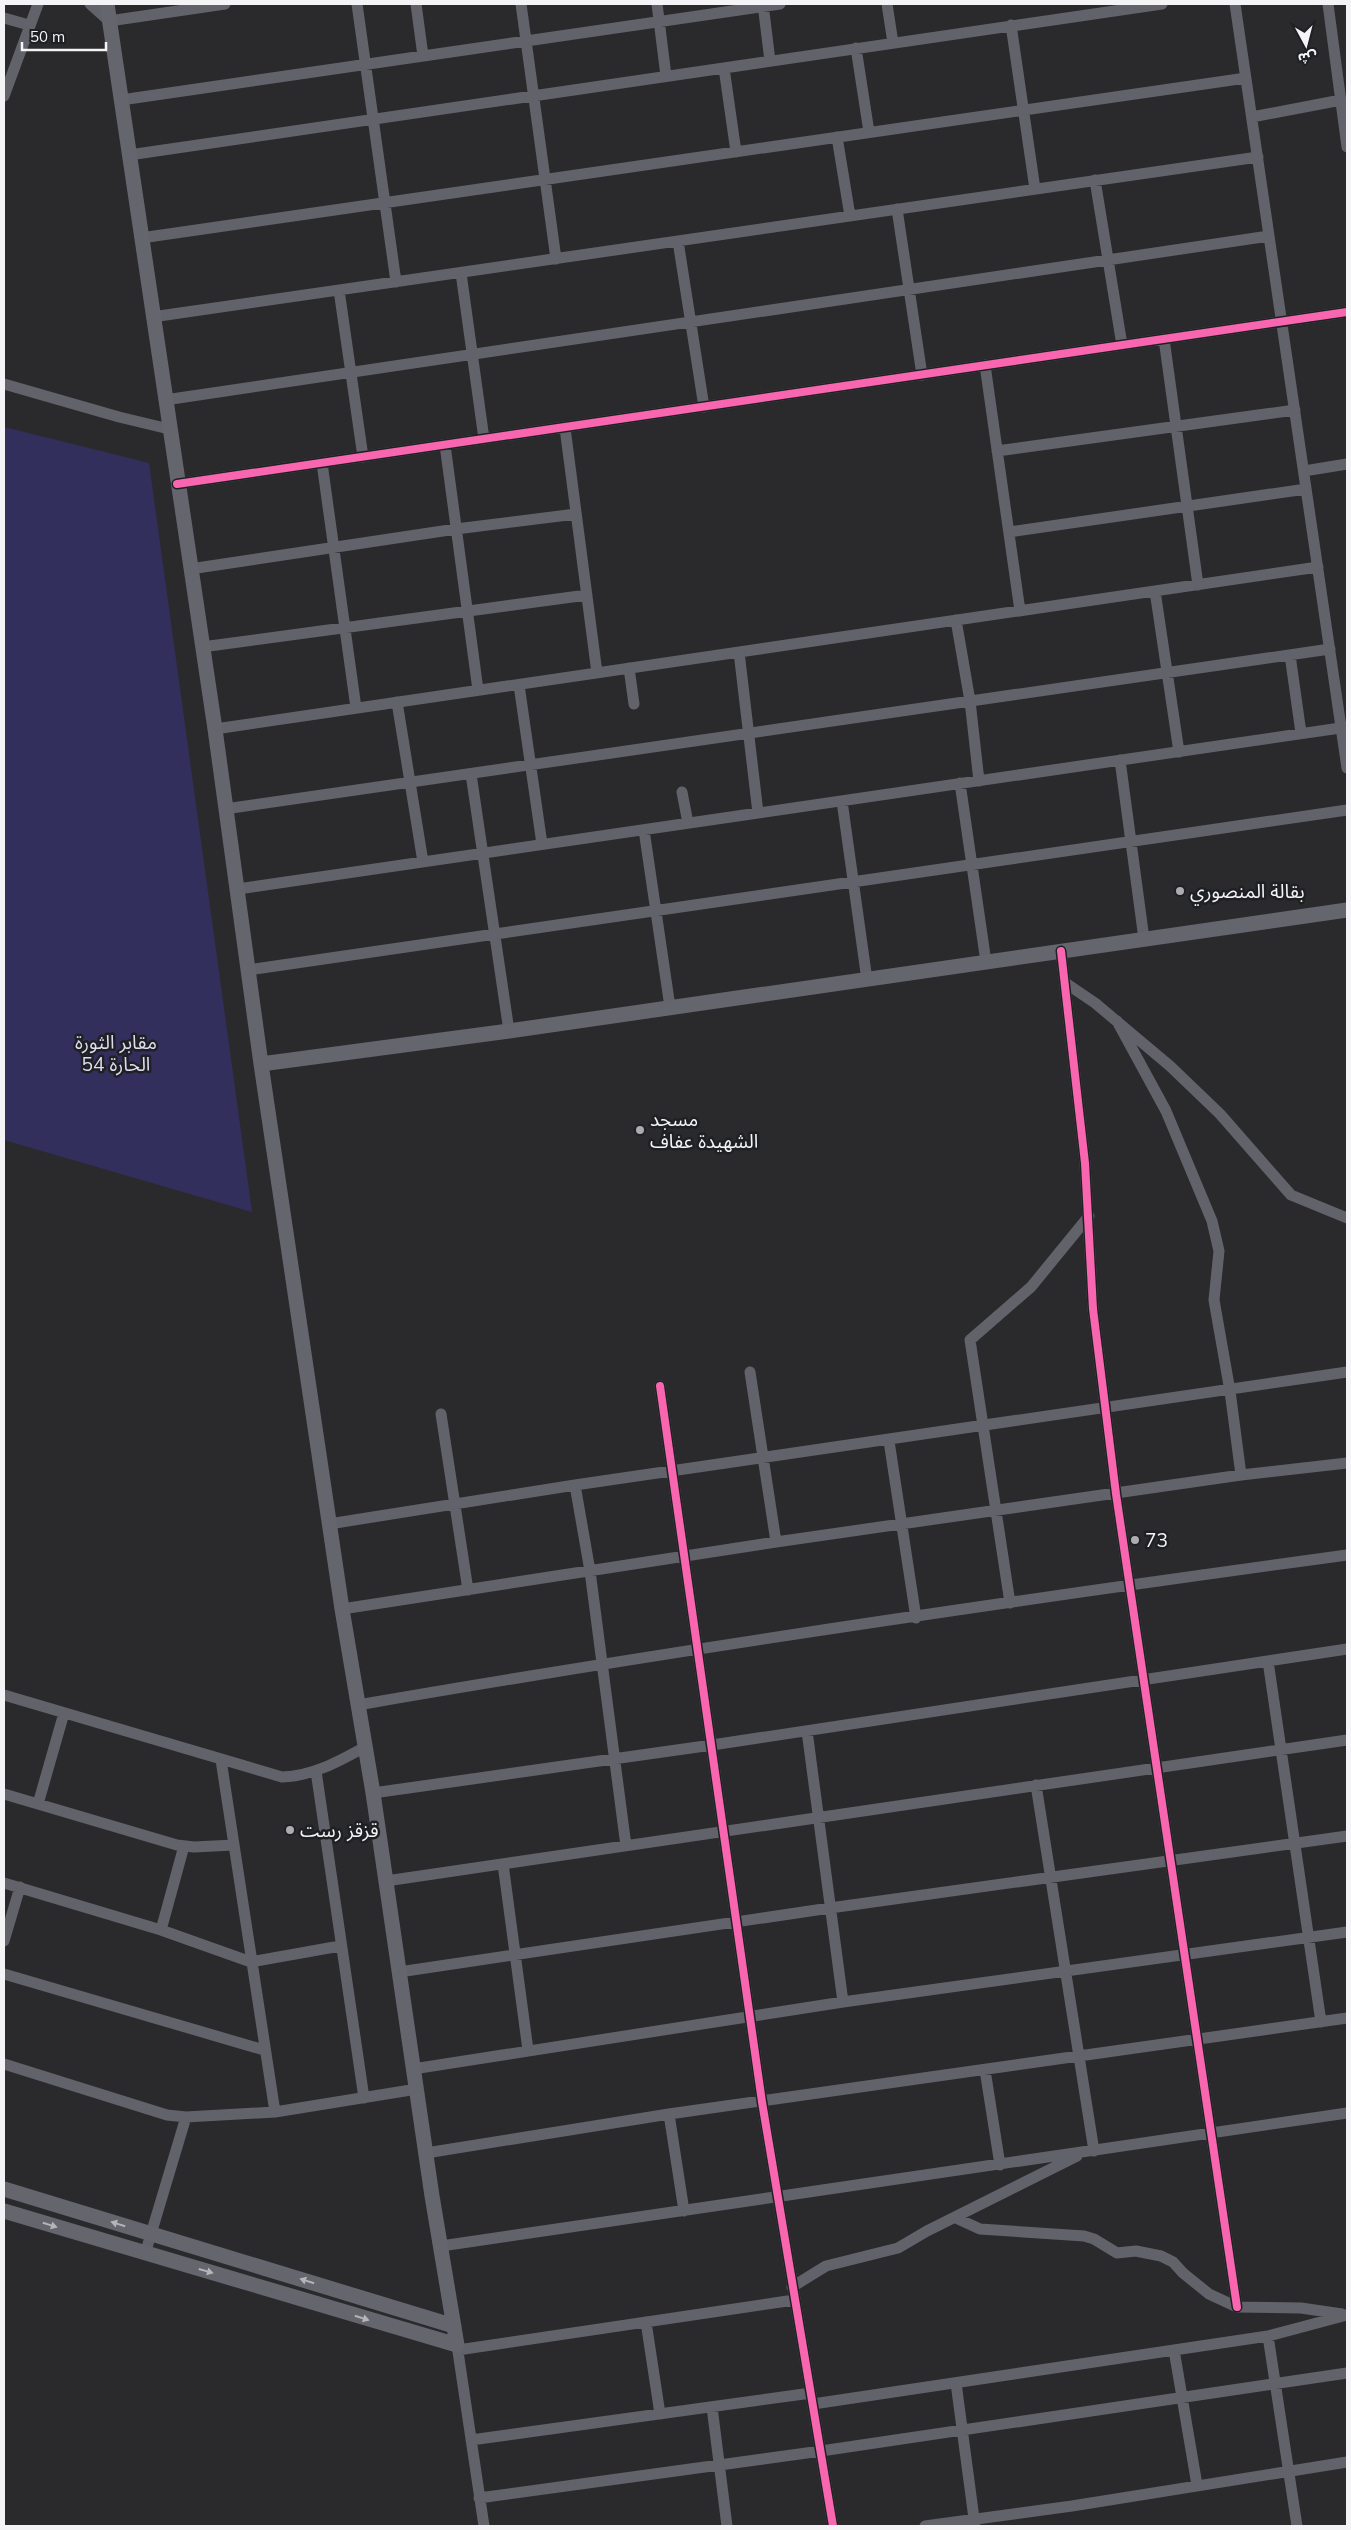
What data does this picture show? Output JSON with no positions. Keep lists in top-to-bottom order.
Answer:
{
  "parks": ["مقابر الثورة الحارة 54"],
  "places": [
    "بقالة المنصوري",
    "مسجد الشهيدة عفاف",
    "73",
    "قزقز رست"
  ],
  "scale_bar": "50 m",
  "north": "bottom"
}
